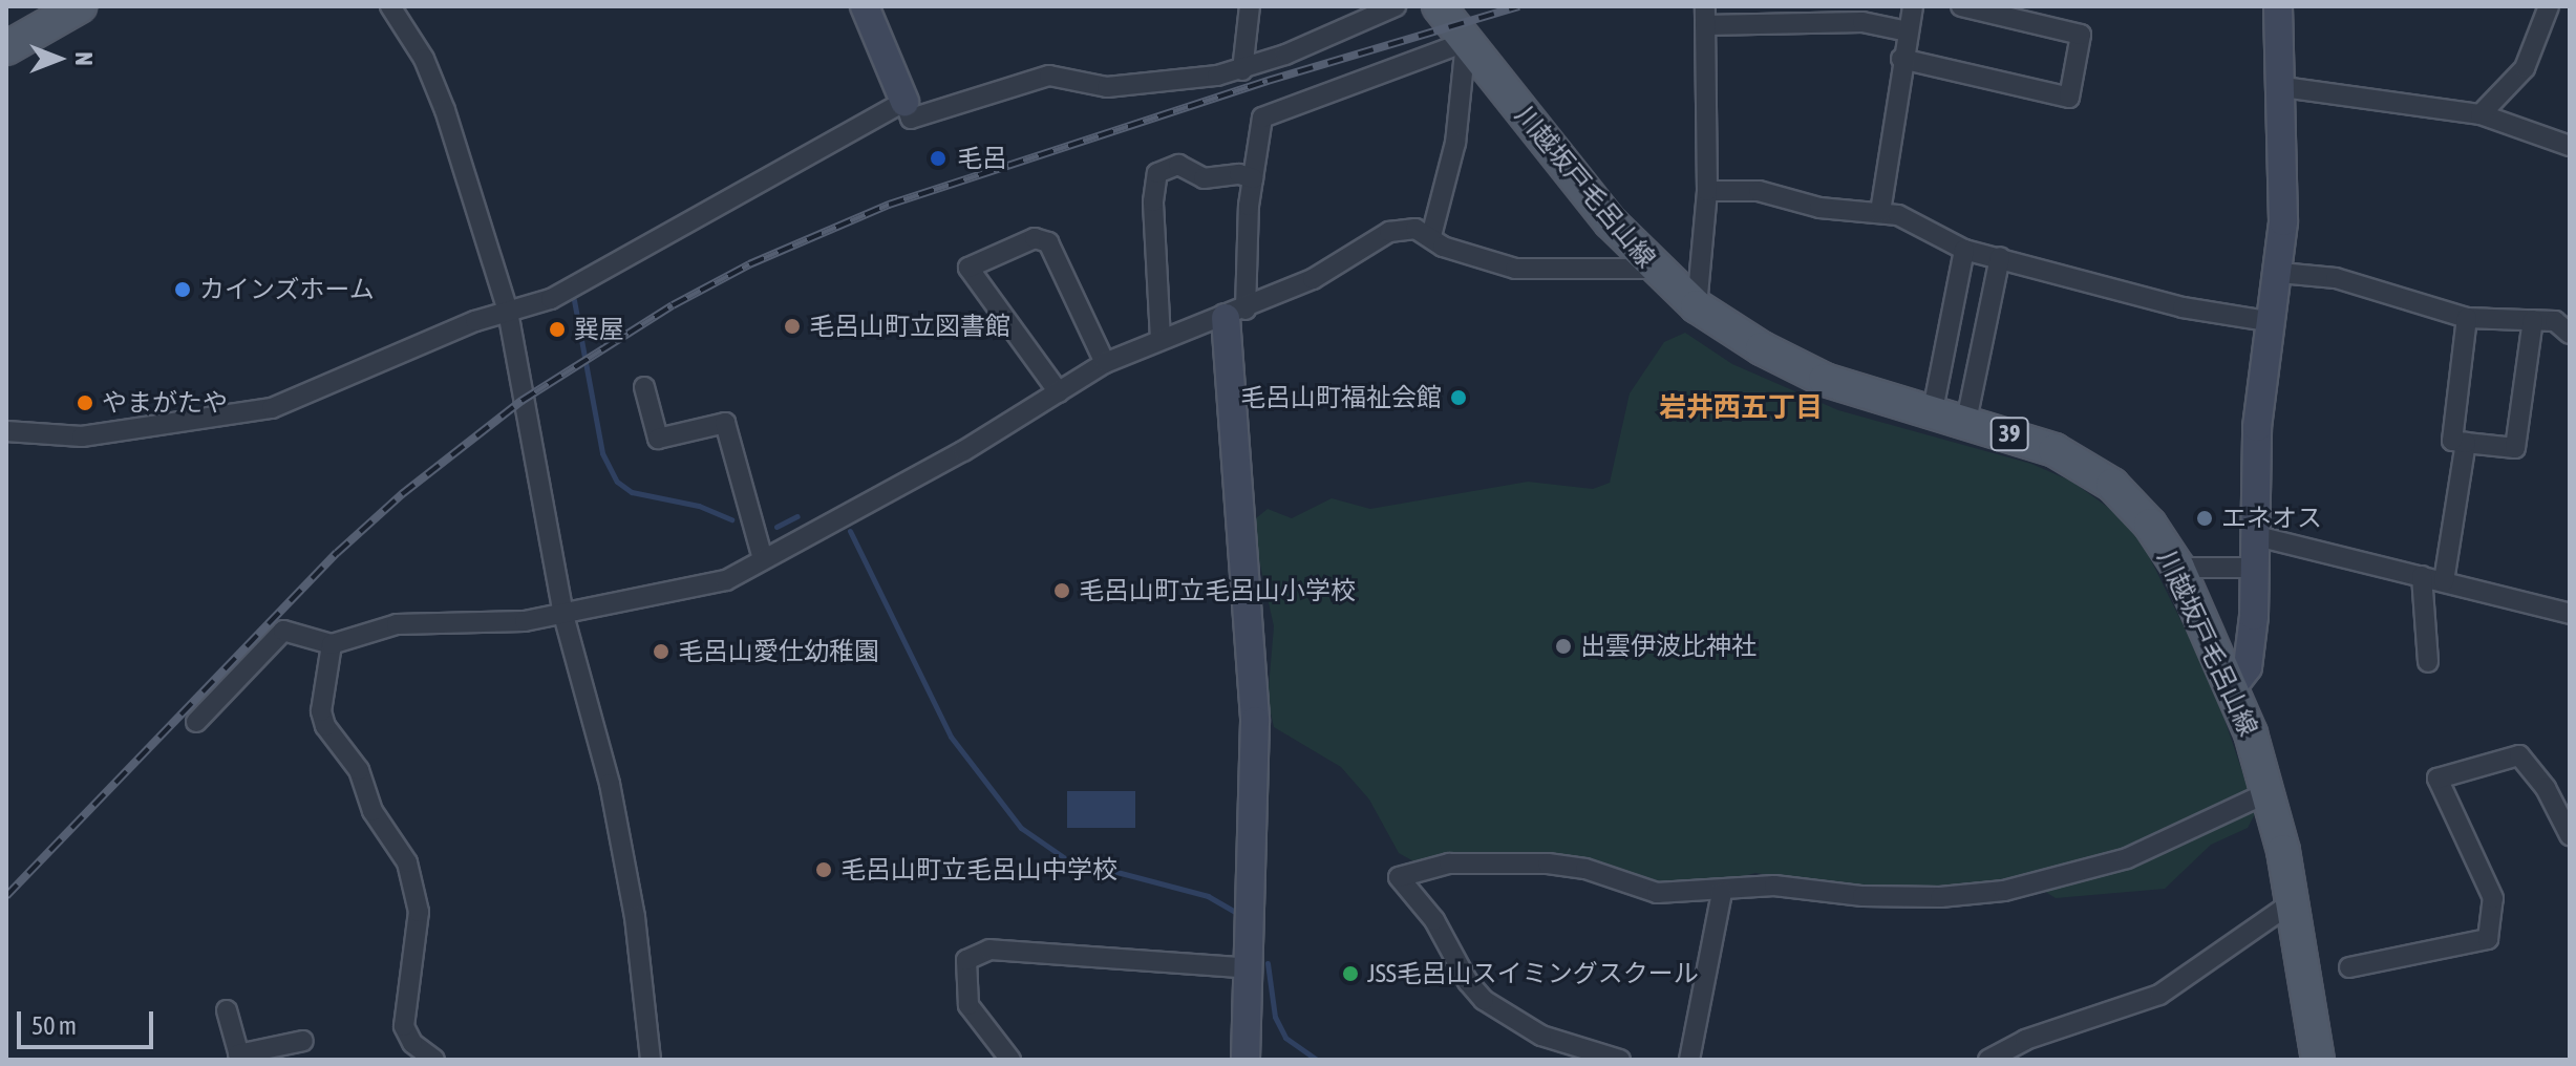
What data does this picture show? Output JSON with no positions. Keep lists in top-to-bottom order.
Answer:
{
  "streets": {
    "main road": ["川越坂戸毛呂山線", "39"]
  },
  "districts": ["岩井西五丁目"],
  "places": [
    "毛呂",
    "カインズホーム",
    "毛呂山町立図書館",
    "巽屋",
    "毛呂山町福祉会館",
    "やまがたや",
    "エネオス",
    "毛呂山町立毛呂山小学校",
    "出雲伊波比神社",
    "毛呂山愛仕幼稚園",
    "毛呂山町立毛呂山中学校",
    "JSS毛呂山スイミングスクール"
  ],
  "scale_bar": "50 m",
  "north": "right"
}
